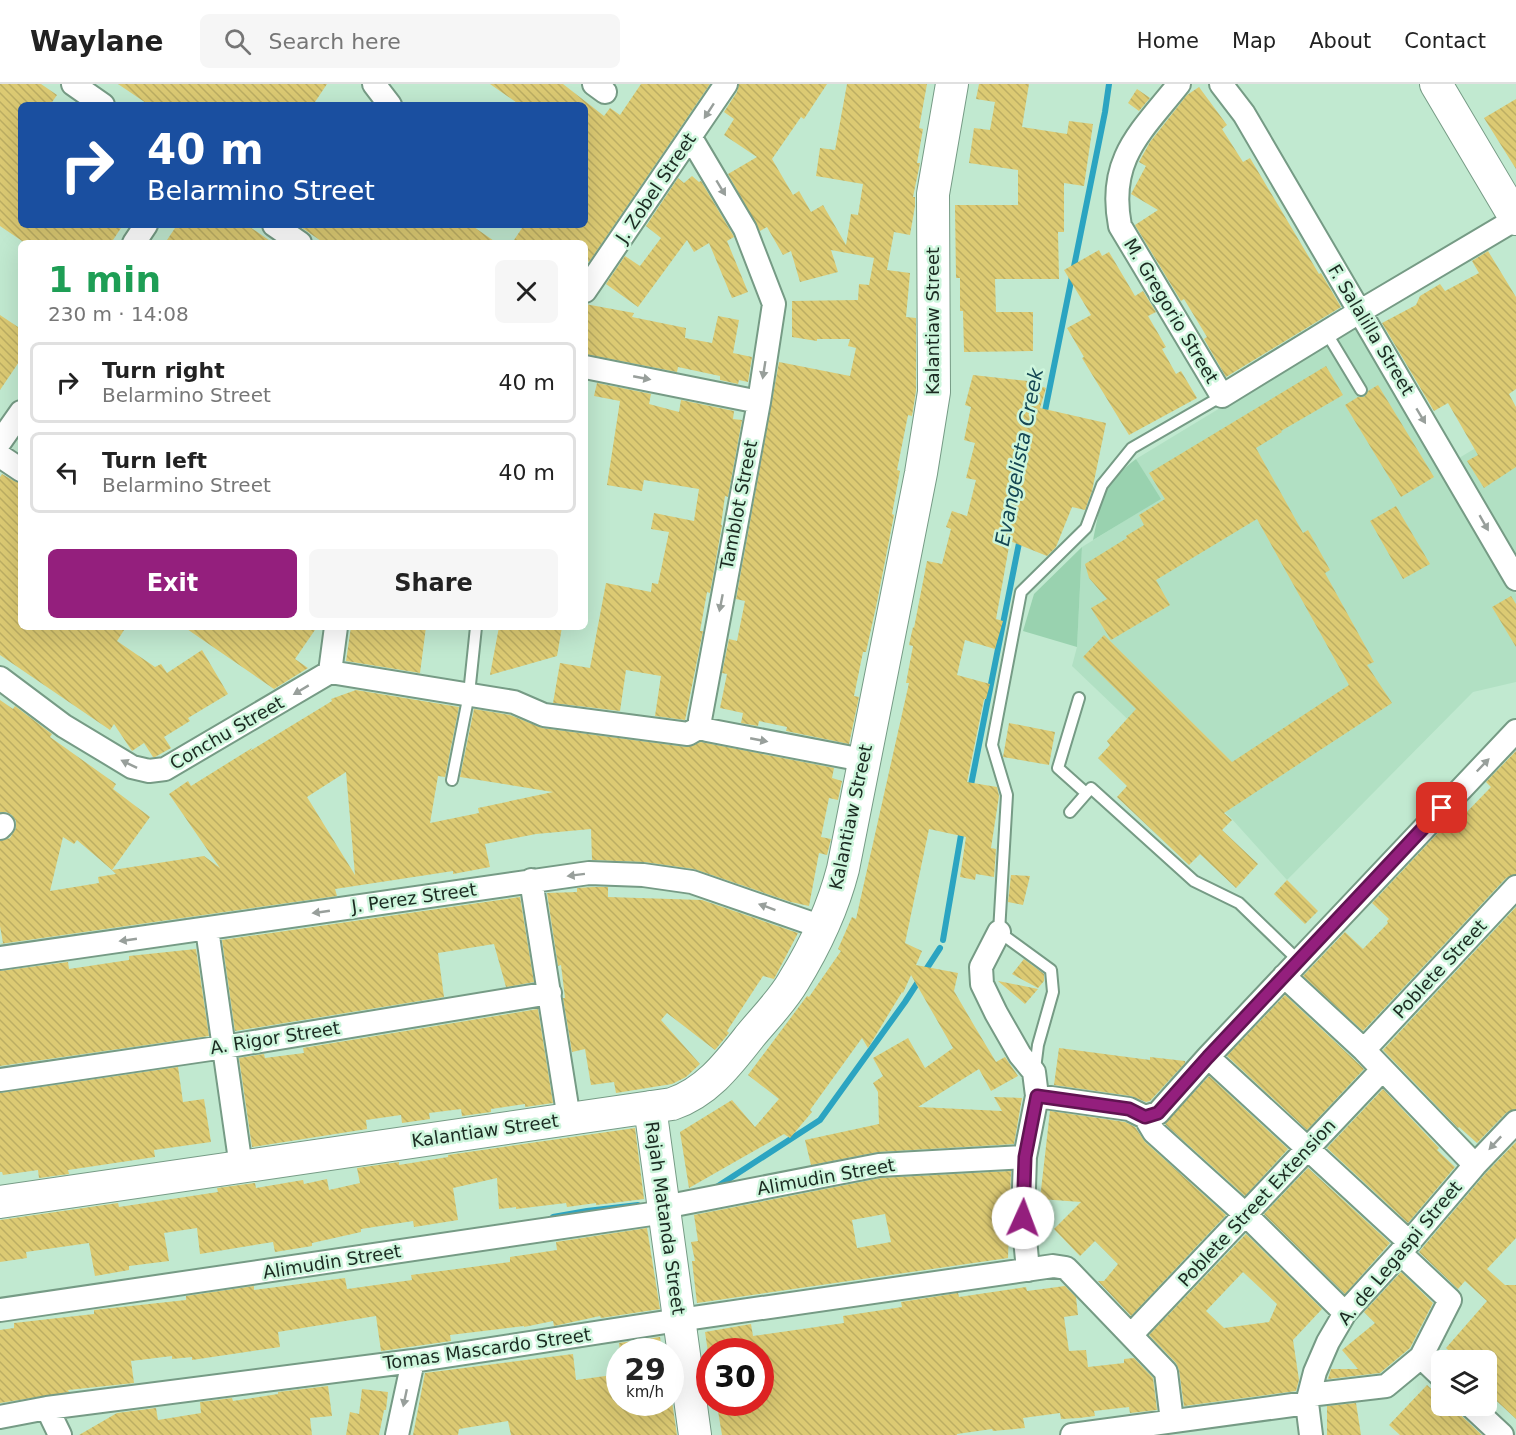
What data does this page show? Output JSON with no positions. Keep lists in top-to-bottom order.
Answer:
{
  "streets": {
    "street": [
      "J. Zobel Street",
      "M. Gregorio Street",
      "Kalantiaw Street",
      "F. Salalilla Street",
      "Tamblot Street",
      "Conchu Street",
      "J. Perez Street",
      "Poblete Street",
      "A. Rigor Street",
      "Alimudin Street",
      "Poblete Street Extension",
      "Rajah Matanda Street",
      "A. de Legaspi Street",
      "Tomas Mascardo Street"
    ]
  },
  "crossings": [
    ["J. Zobel Street", "Tamblot Street"],
    ["M. Gregorio Street", "F. Salalilla Street"],
    ["Kalantiaw Street", "J. Perez Street"],
    ["Kalantiaw Street", "Rajah Matanda Street"],
    ["Alimudin Street", "Rajah Matanda Street"],
    ["Poblete Street Extension", "Tomas Mascardo Street"],
    ["Rajah Matanda Street", "Tomas Mascardo Street"]
  ],
  "one_way": ["F. Salalilla Street", "Tamblot Street", "Conchu Street"],
  "water": ["Evangelista Creek"],
  "page": {
    "header": "Waylane",
    "search": "Search here",
    "nav": [
      "Home",
      "Map",
      "About",
      "Contact"
    ],
    "turn": ["40 m", "Belarmino Street"],
    "heading": ["1 min", "230 m · 14:08"],
    "list": [
      {
        "name": "Turn right",
        "note": "Belarmino Street",
        "value": "40 m"
      },
      {
        "name": "Turn left",
        "note": "Belarmino Street",
        "value": "40 m"
      }
    ],
    "buttons": ["Exit", "Share"],
    "speed": "29 km/h",
    "limit": "30"
  }
}
